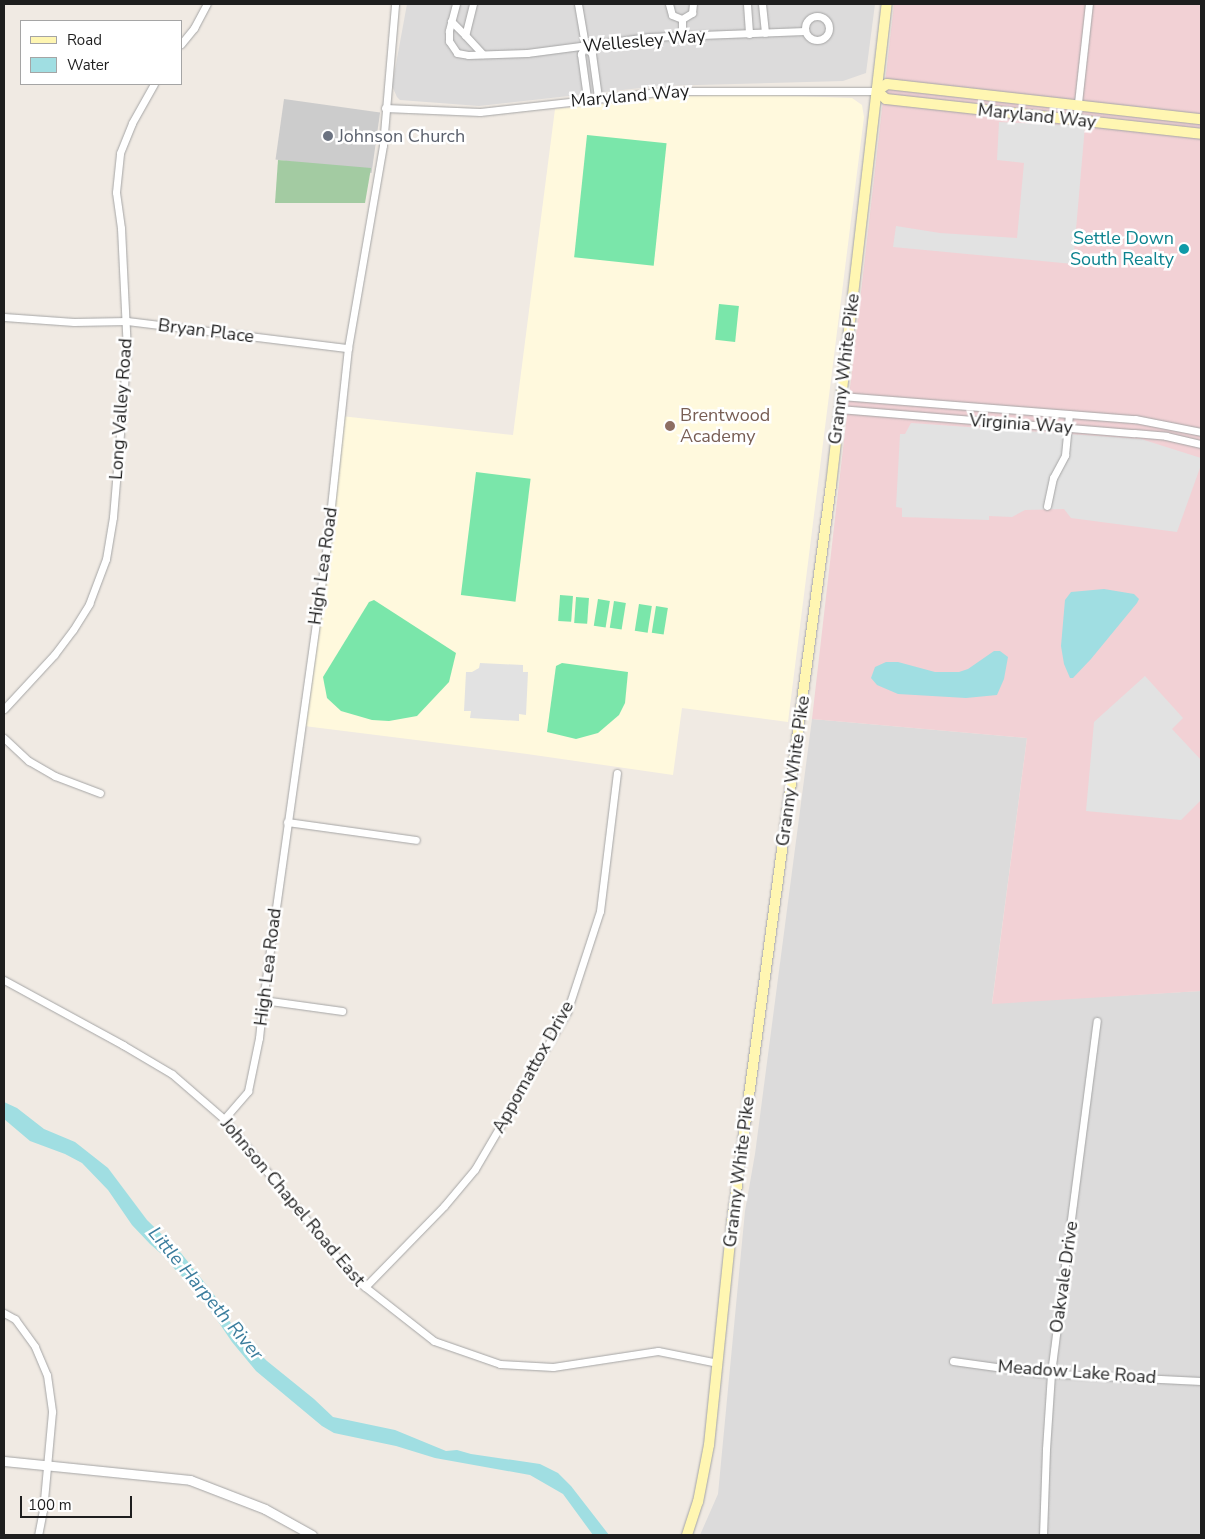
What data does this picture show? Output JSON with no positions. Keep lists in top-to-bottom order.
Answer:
{
  "streets": {
    "main road": ["Maryland Way", "Granny White Pike"],
    "street": [
      "Wellesley Way",
      "Bryan Place",
      "Long Valley Road",
      "Virginia Way",
      "High Lea Road",
      "Appomattox Drive",
      "Johnson Chapel Road East",
      "Oakvale Drive",
      "Meadow Lake Road"
    ]
  },
  "crossings": [
    ["Maryland Way", "Granny White Pike"],
    ["Maryland Way", "High Lea Road"],
    ["Bryan Place", "Long Valley Road"],
    ["Bryan Place", "High Lea Road"],
    ["Granny White Pike", "Virginia Way"],
    ["Granny White Pike", "Johnson Chapel Road East"],
    ["High Lea Road", "Johnson Chapel Road East"],
    ["Appomattox Drive", "Johnson Chapel Road East"],
    ["Oakvale Drive", "Meadow Lake Road"]
  ],
  "water": ["Little Harpeth River"],
  "places": ["Johnson Church", "Settle Down South Realty", "Brentwood Academy"],
  "legend": ["Road", "Water"],
  "scale_bar": "100 m"
}
